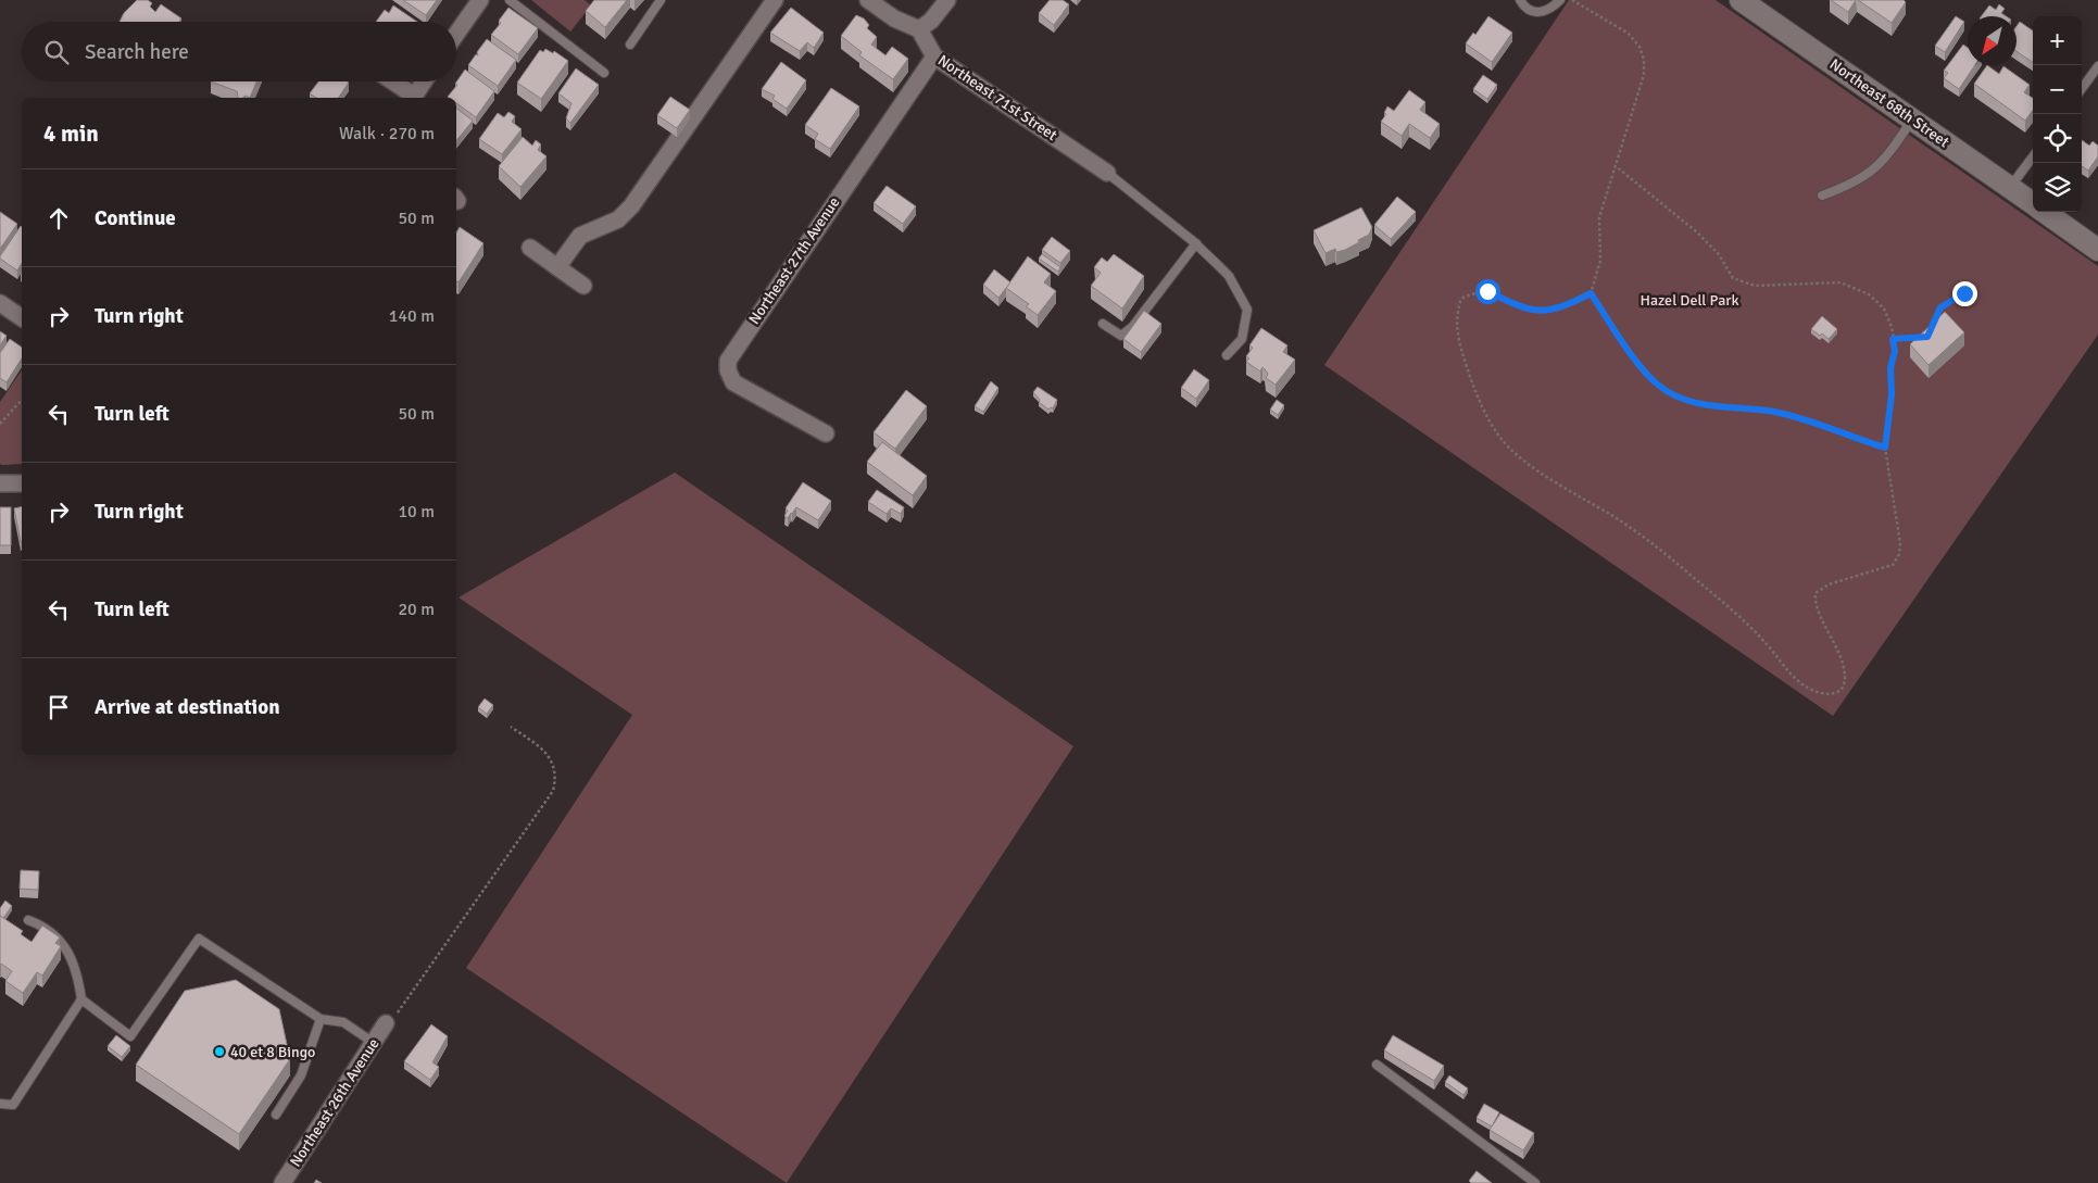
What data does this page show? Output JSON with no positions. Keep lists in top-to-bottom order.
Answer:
{
  "streets": {
    "street": [
      "Northeast 71st Street",
      "Northeast 68th Street",
      "Northeast 27th Avenue",
      "Northeast 26th Avenue"
    ]
  },
  "crossings": [
    ["Northeast 71st Street", "Northeast 27th Avenue"]
  ],
  "parks": ["Hazel Dell Park"],
  "places": ["40 et 8 Bingo"],
  "north": "bottom left",
  "page": {
    "map_buttons": ["+", "−"],
    "search": "Search here",
    "heading": ["4 min", "Walk · 270 m"],
    "list": [
      ["Continue", "50 m"],
      ["Turn right", "140 m"],
      ["Turn left", "50 m"],
      ["Turn right", "10 m"],
      ["Turn left", "20 m"],
      "Arrive at destination"
    ]
  }
}
